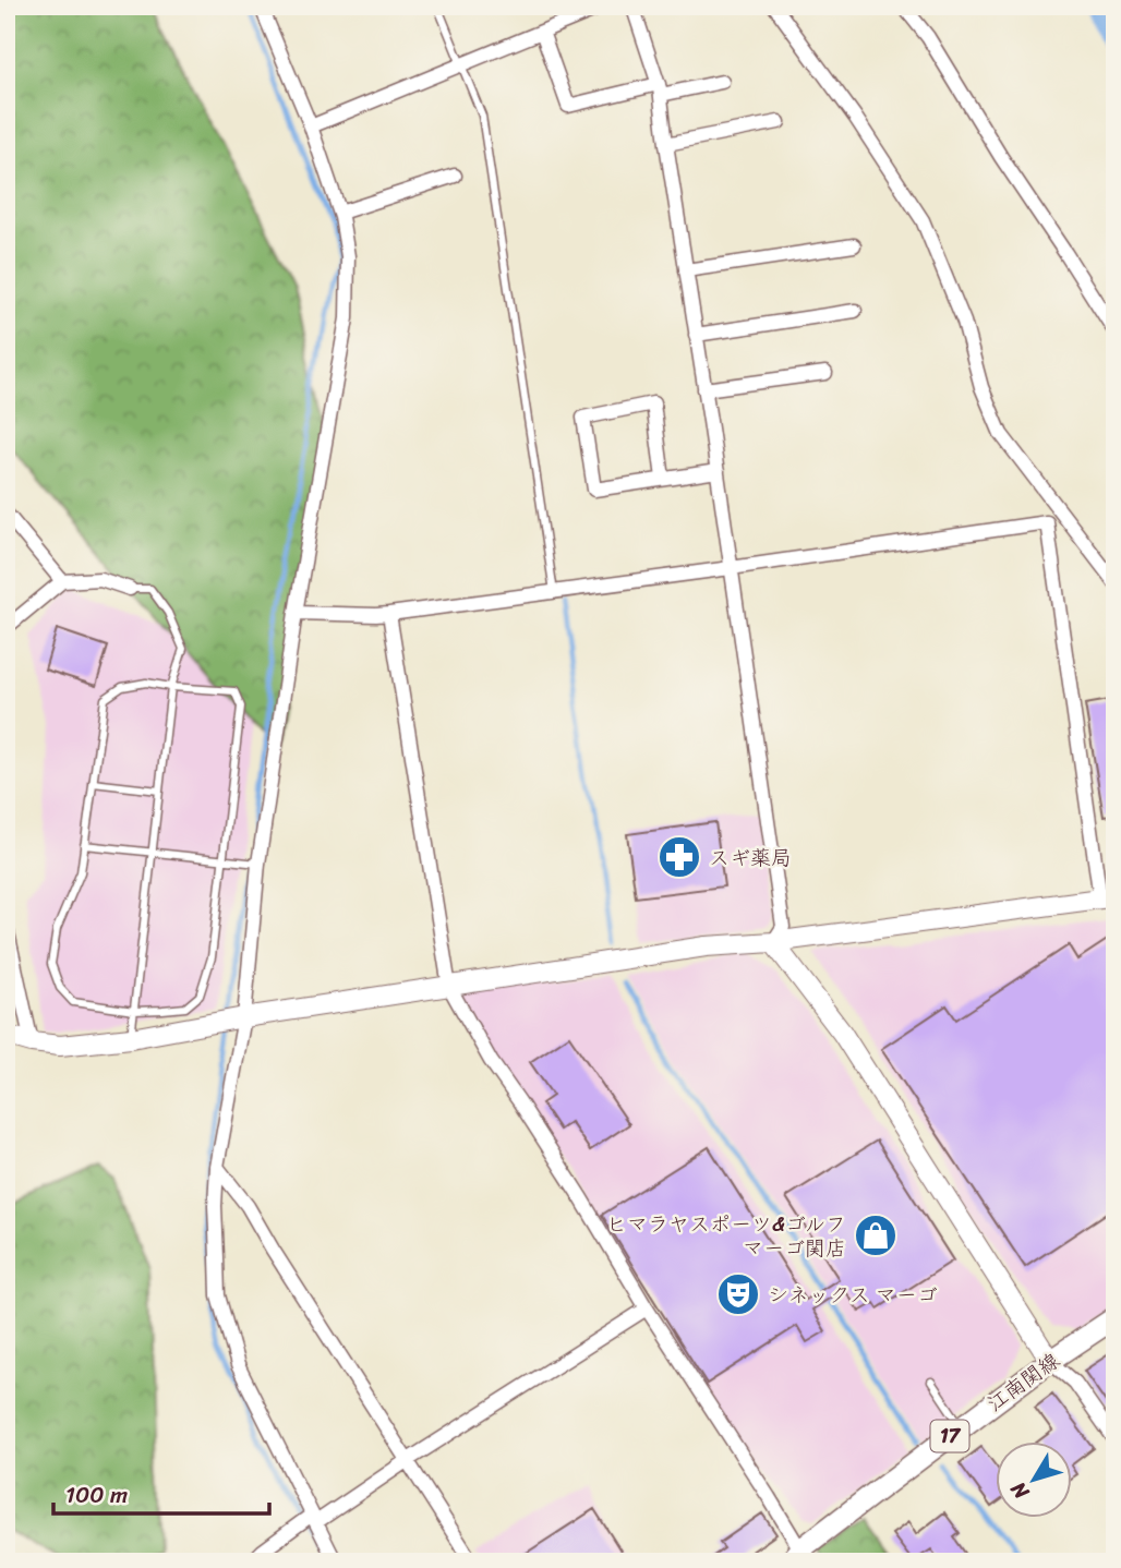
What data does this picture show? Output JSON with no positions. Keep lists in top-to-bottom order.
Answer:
{
  "streets": {
    "main road": ["江南関線", "17"]
  },
  "places": {
    "pharmacy": ["スギ薬局"],
    "shop": ["ヒマラヤスポーツ&ゴルフ マーゴ関店"],
    "theatre": ["シネックス マーゴ"]
  },
  "scale_bar": "100 m",
  "north": "bottom left"
}
